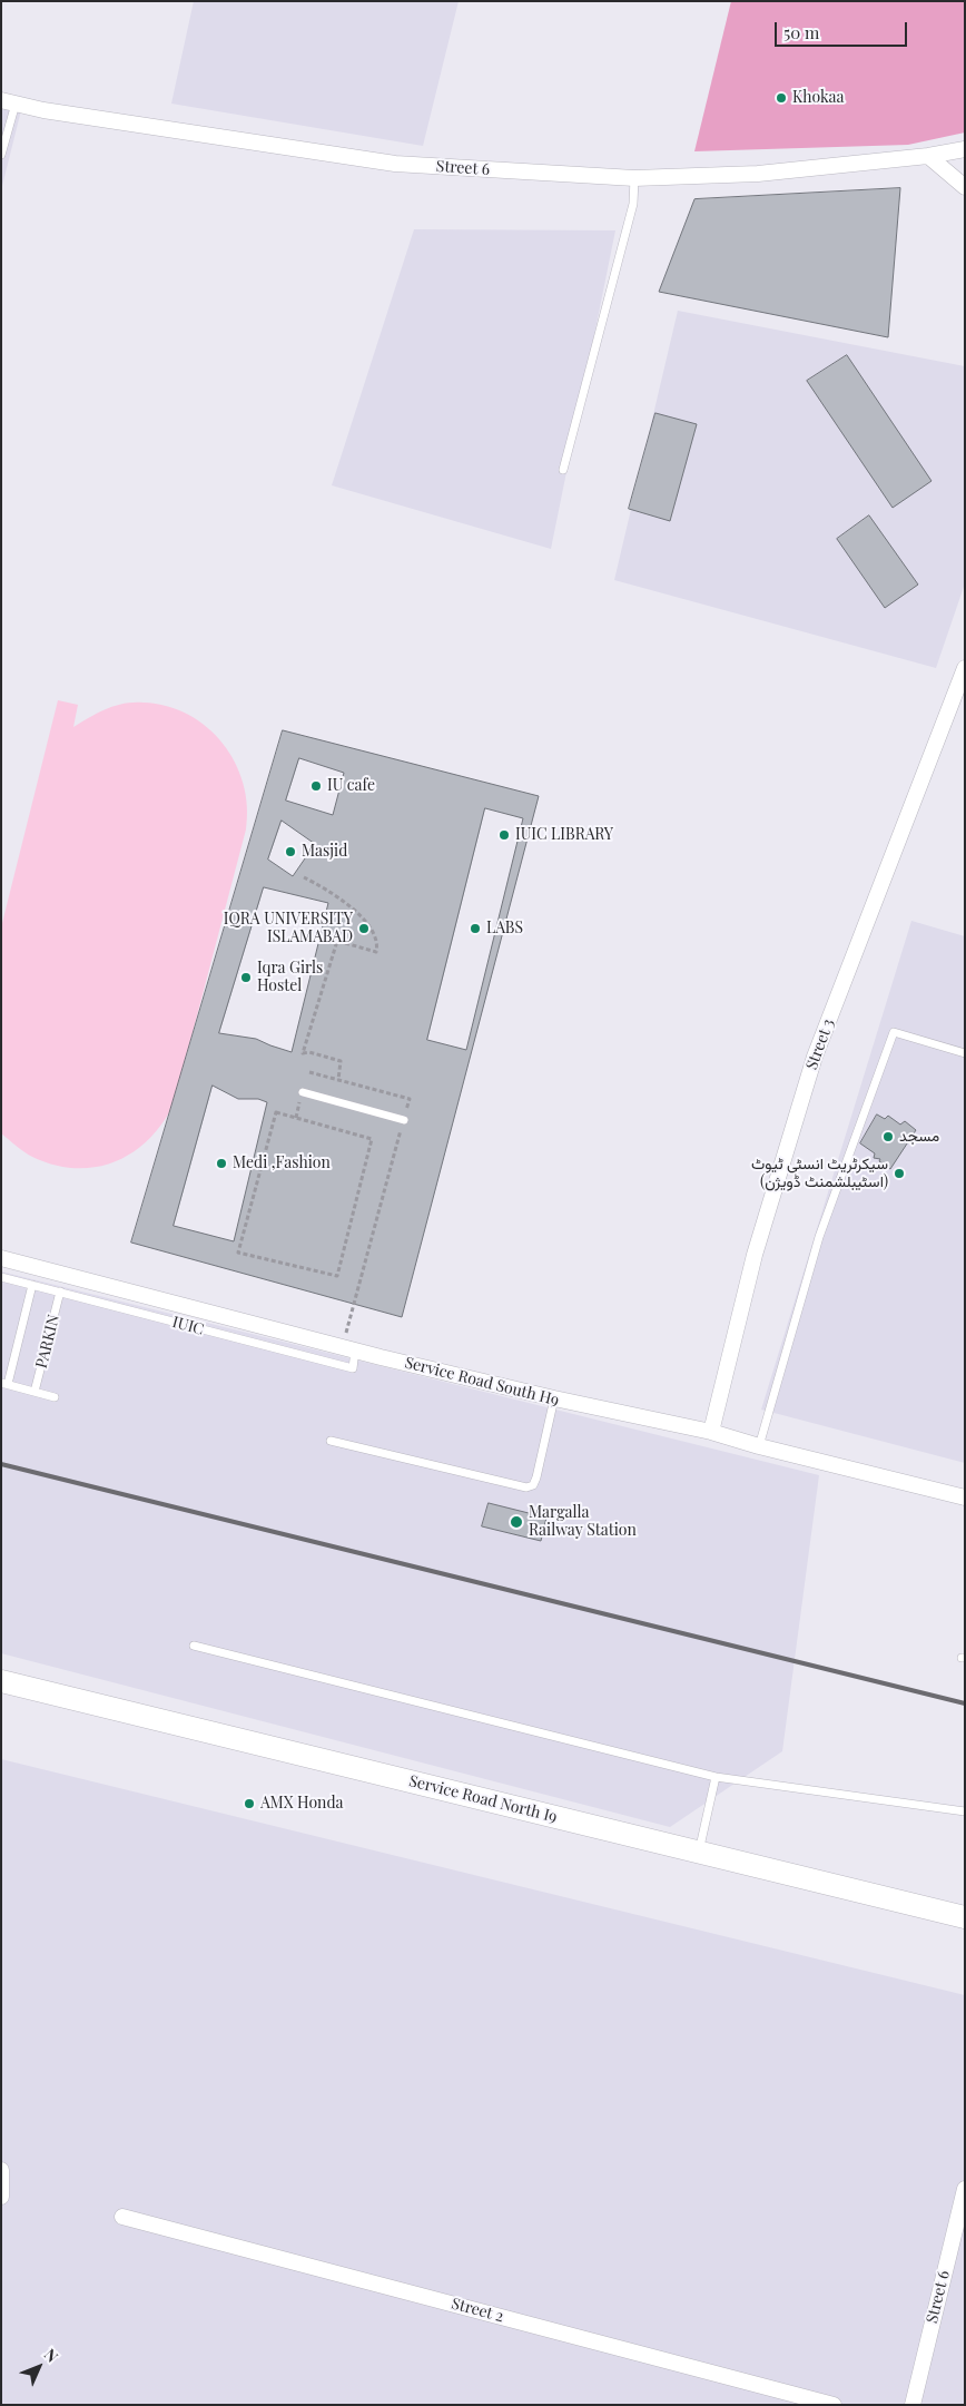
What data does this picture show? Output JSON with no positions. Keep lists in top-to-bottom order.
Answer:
{
  "streets": {
    "main road": ["Service Road North I9"],
    "street": [
      "Street 6",
      "Street 3",
      "Service Road South H9",
      "Street 2"
    ],
    "lane": ["IUIC", "PARKIN"]
  },
  "crossings": [
    ["Street 3", "Service Road South H9"],
    ["IUIC", "PARKIN"],
    ["IUIC", "Service Road South H9"]
  ],
  "places": [
    "Khokaa",
    "IU cafe",
    "IUIC LIBRARY",
    "Masjid",
    "IQRA UNIVERSITY ISLAMABAD",
    "LABS",
    "Iqra Girls Hostel",
    "مسجد",
    "Medi ,Fashion",
    "سیکرٹریٹ انسٹی ٹیوٹ (اسٹیبلشمنٹ ڈویژن)",
    "Margalla Railway Station",
    "AMX Honda"
  ],
  "scale_bar": "50 m",
  "north": "top right"
}
